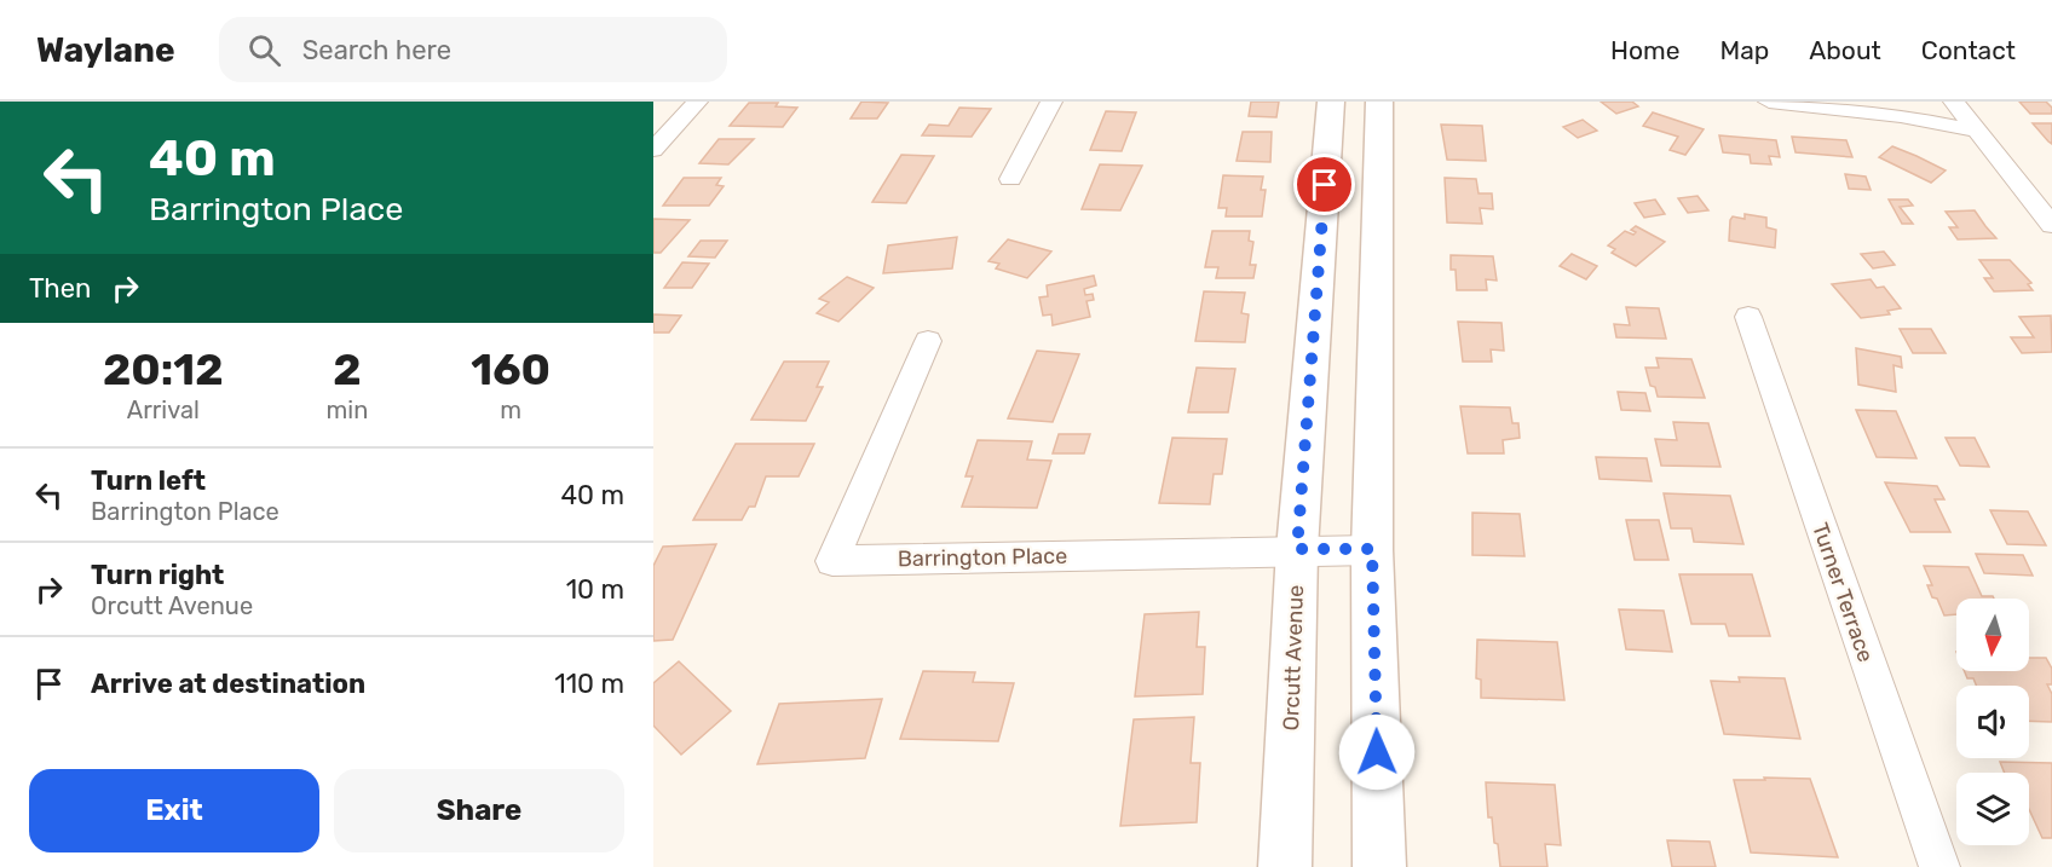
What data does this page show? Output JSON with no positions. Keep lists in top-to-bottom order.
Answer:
{
  "streets": {
    "main road": ["Orcutt Avenue"],
    "street": ["Barrington Place", "Turner Terrace"]
  },
  "crossings": [
    ["Barrington Place", "Orcutt Avenue"]
  ],
  "north": "bottom",
  "page": {
    "header": "Waylane",
    "search": "Search here",
    "nav": [
      "Home",
      "Map",
      "About",
      "Contact"
    ],
    "turn": ["40 m", "Barrington Place"],
    "then": "Then",
    "eta": [
      "20:12",
      "Arrival",
      "2",
      "min",
      "160",
      "m"
    ],
    "list": [
      {
        "name": "Turn left",
        "note": "Barrington Place",
        "value": "40 m"
      },
      {
        "name": "Turn right",
        "note": "Orcutt Avenue",
        "value": "10 m"
      },
      {
        "name": "Arrive at destination",
        "value": "110 m"
      }
    ],
    "buttons": ["Exit", "Share"]
  }
}
